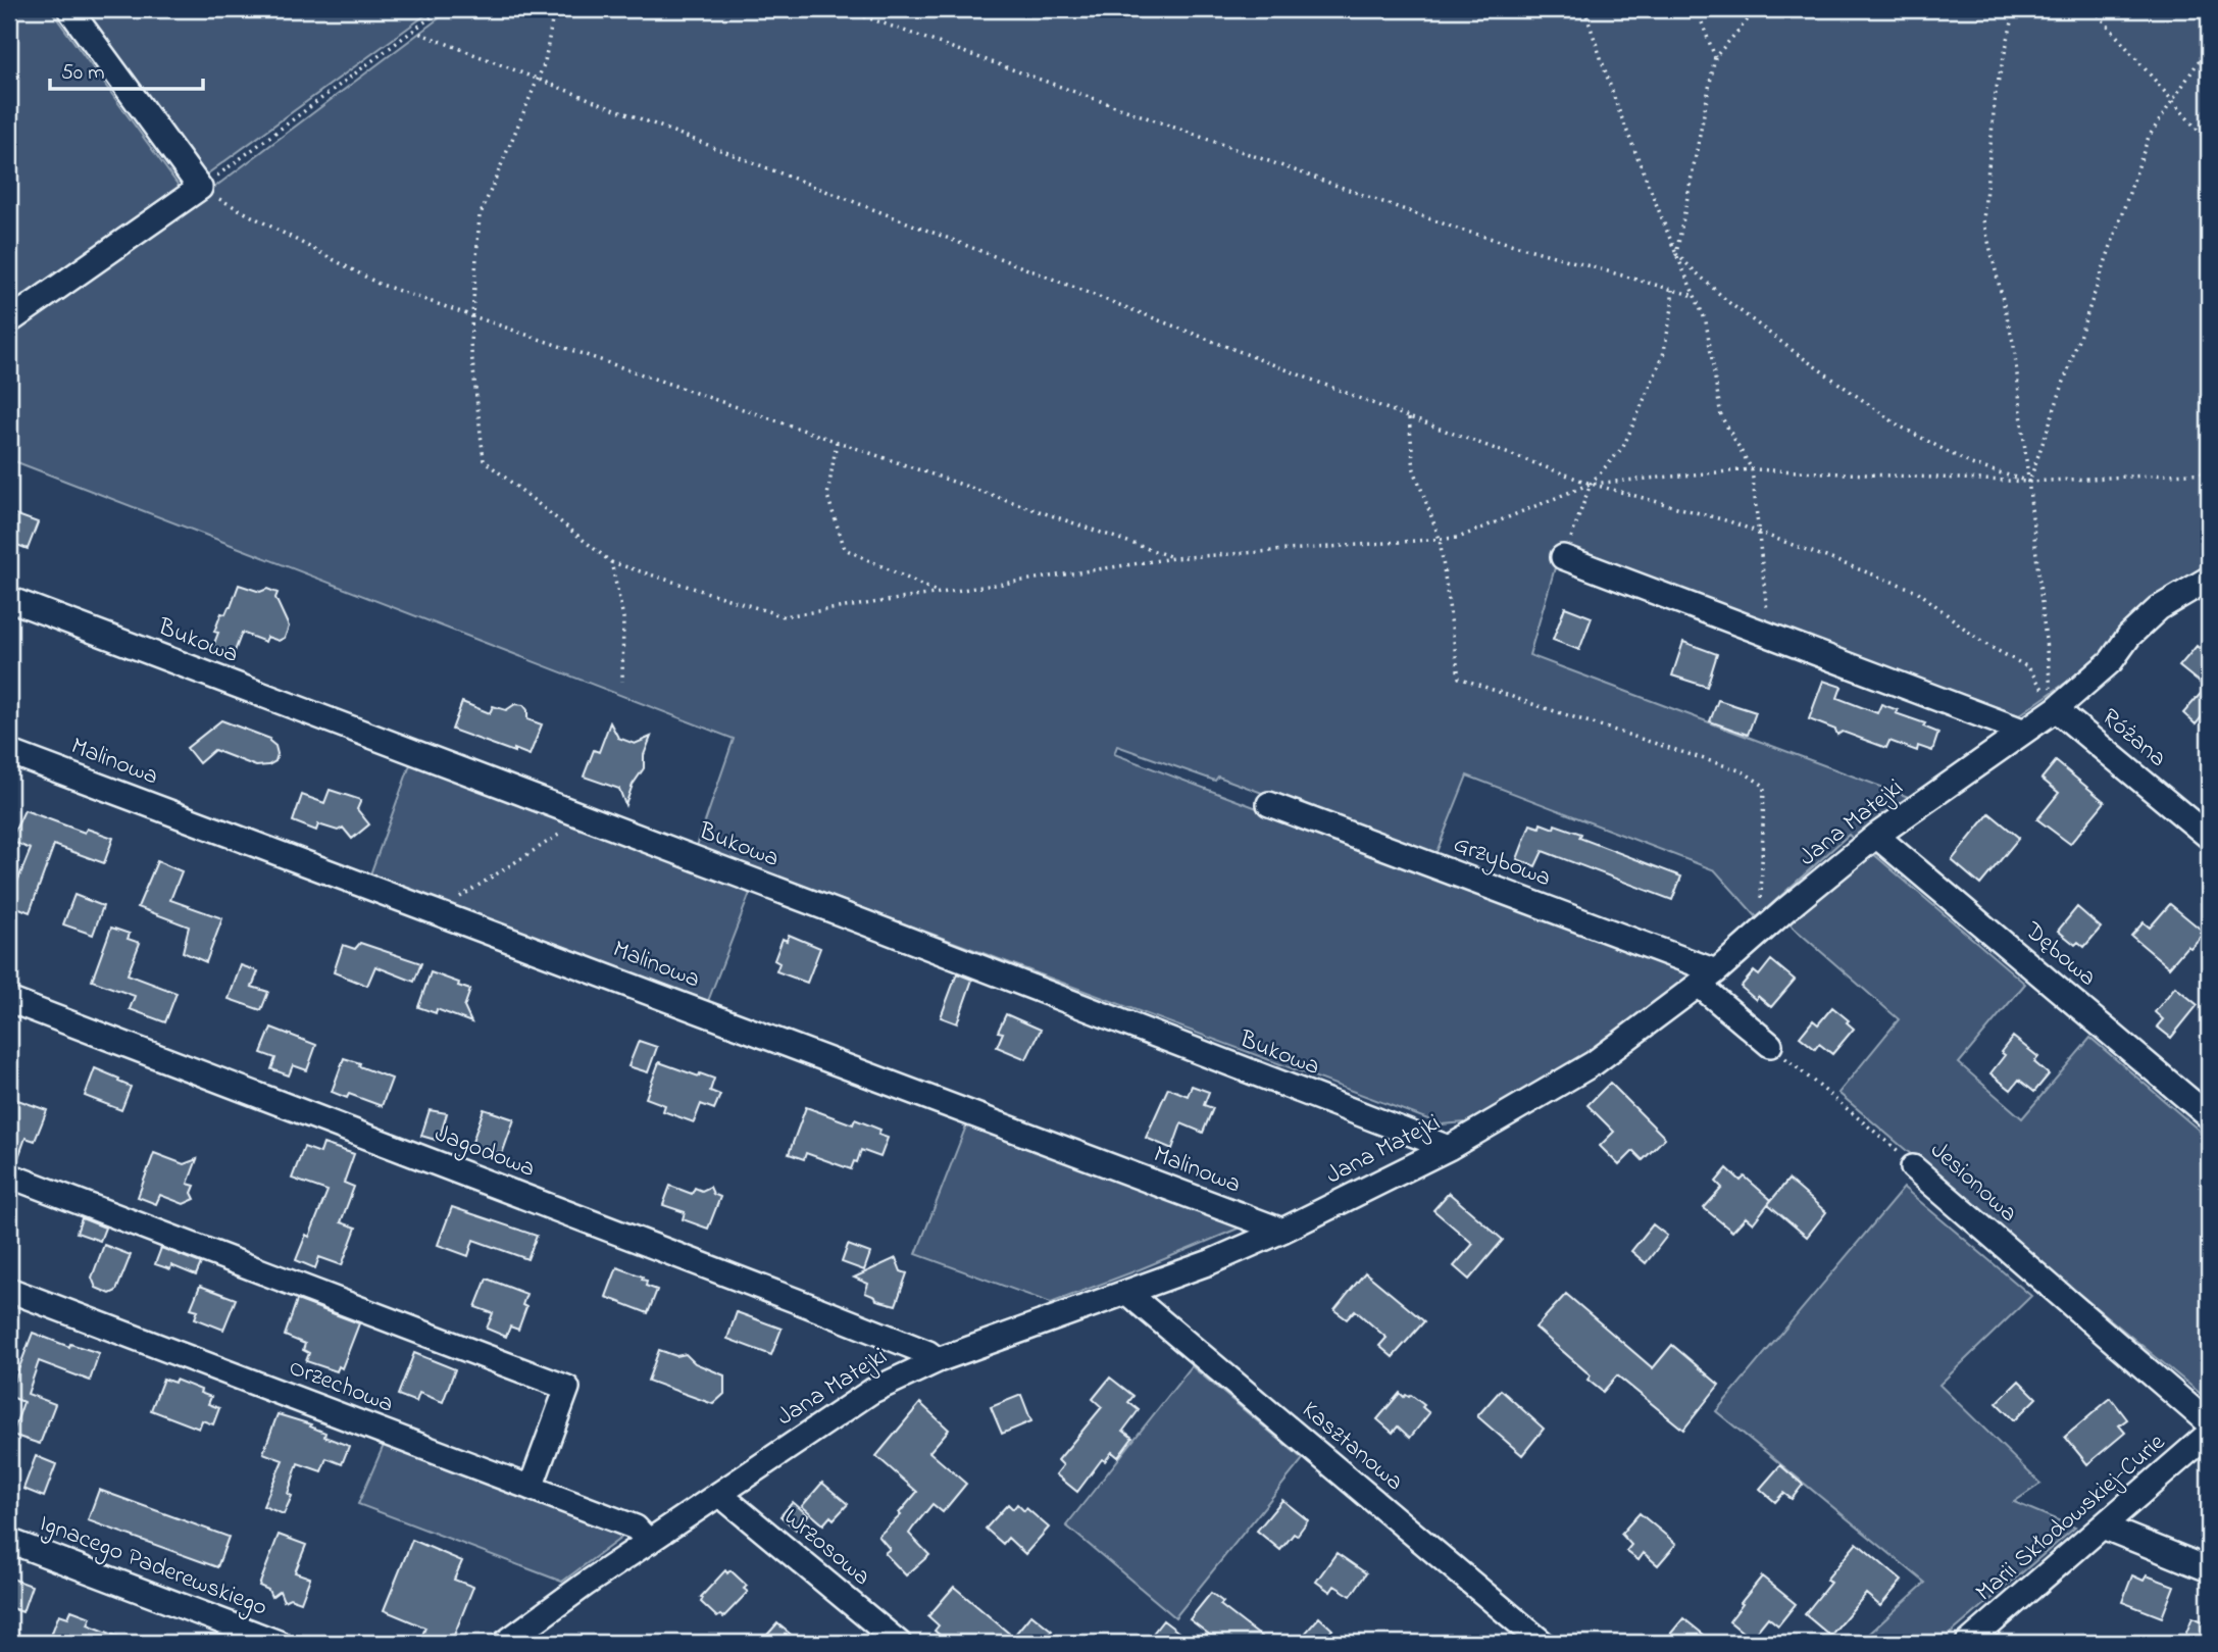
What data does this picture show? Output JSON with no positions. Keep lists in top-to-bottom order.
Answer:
{
  "streets": {
    "street": [
      "Bukowa",
      "Różana",
      "Malinowa",
      "Jana Matejki",
      "Grzybowa",
      "Dębowa",
      "Jagodowa",
      "Jesionowa",
      "Orzechowa",
      "Kasztanowa",
      "Marii Skłodowskiej-Curie",
      "Wrzosowa",
      "Ignacego Paderewskiego"
    ]
  },
  "crossings": [
    ["Bukowa", "Jana Matejki"],
    ["Różana", "Jana Matejki"],
    ["Malinowa", "Jana Matejki"],
    ["Jana Matejki", "Grzybowa"],
    ["Jana Matejki", "Dębowa"],
    ["Jana Matejki", "Jagodowa"],
    ["Jana Matejki", "Orzechowa"],
    ["Jana Matejki", "Kasztanowa"],
    ["Jana Matejki", "Wrzosowa"]
  ],
  "scale_bar": "50 m"
}
